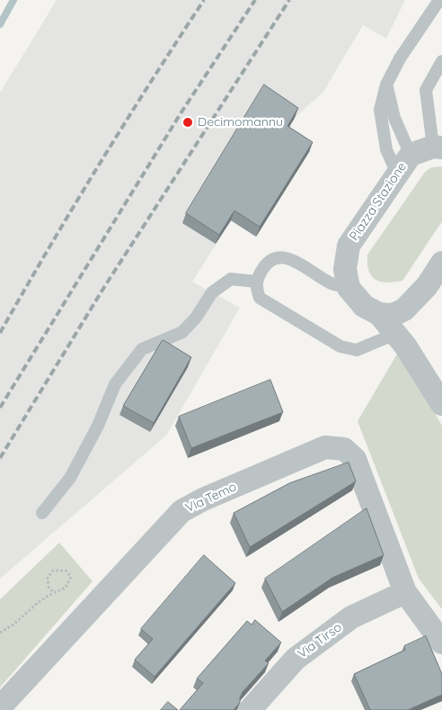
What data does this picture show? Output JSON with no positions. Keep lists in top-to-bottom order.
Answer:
{
  "streets": {
    "street": ["Piazza Stazione", "Via Temo", "Via Tirso"]
  },
  "crossings": [
    ["Via Temo", "Via Tirso"]
  ],
  "places": ["Decimomannu"]
}
